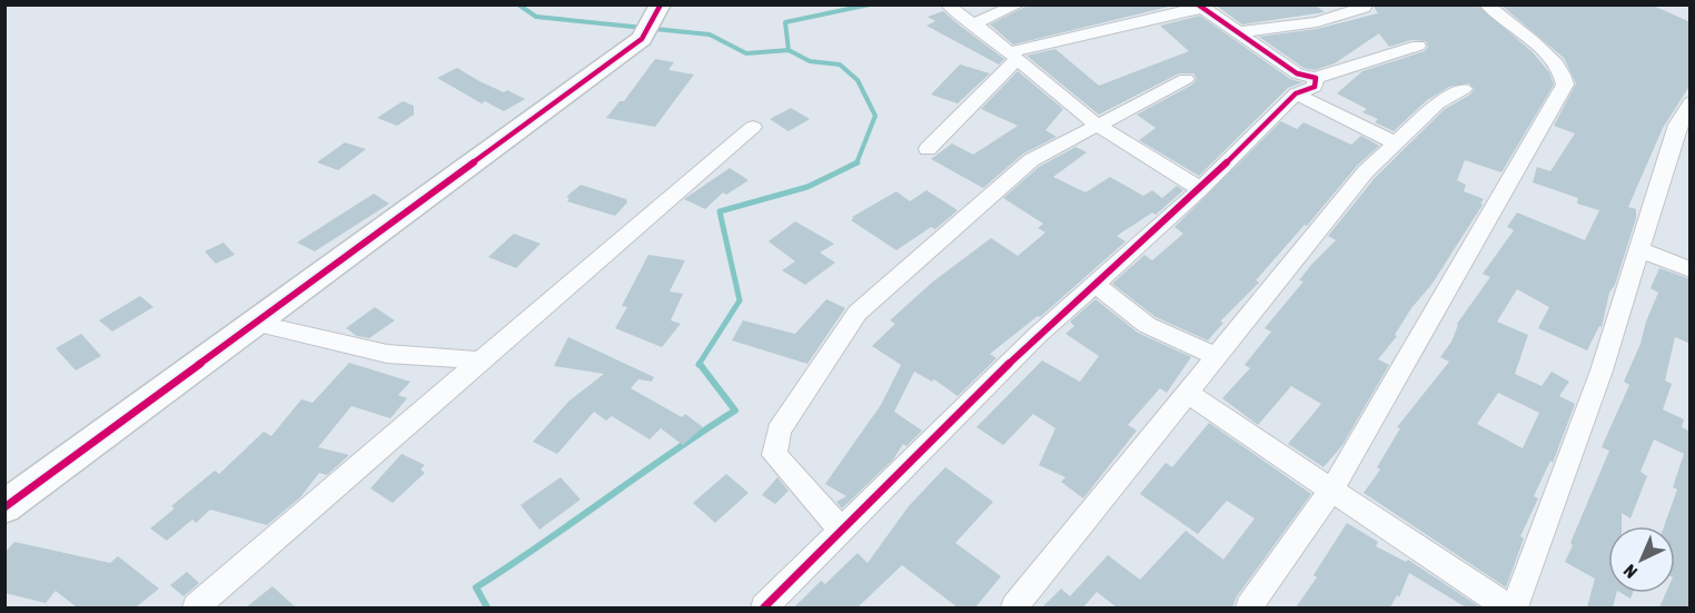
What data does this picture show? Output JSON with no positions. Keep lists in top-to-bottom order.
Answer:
{
  "north": "bottom left"
}
